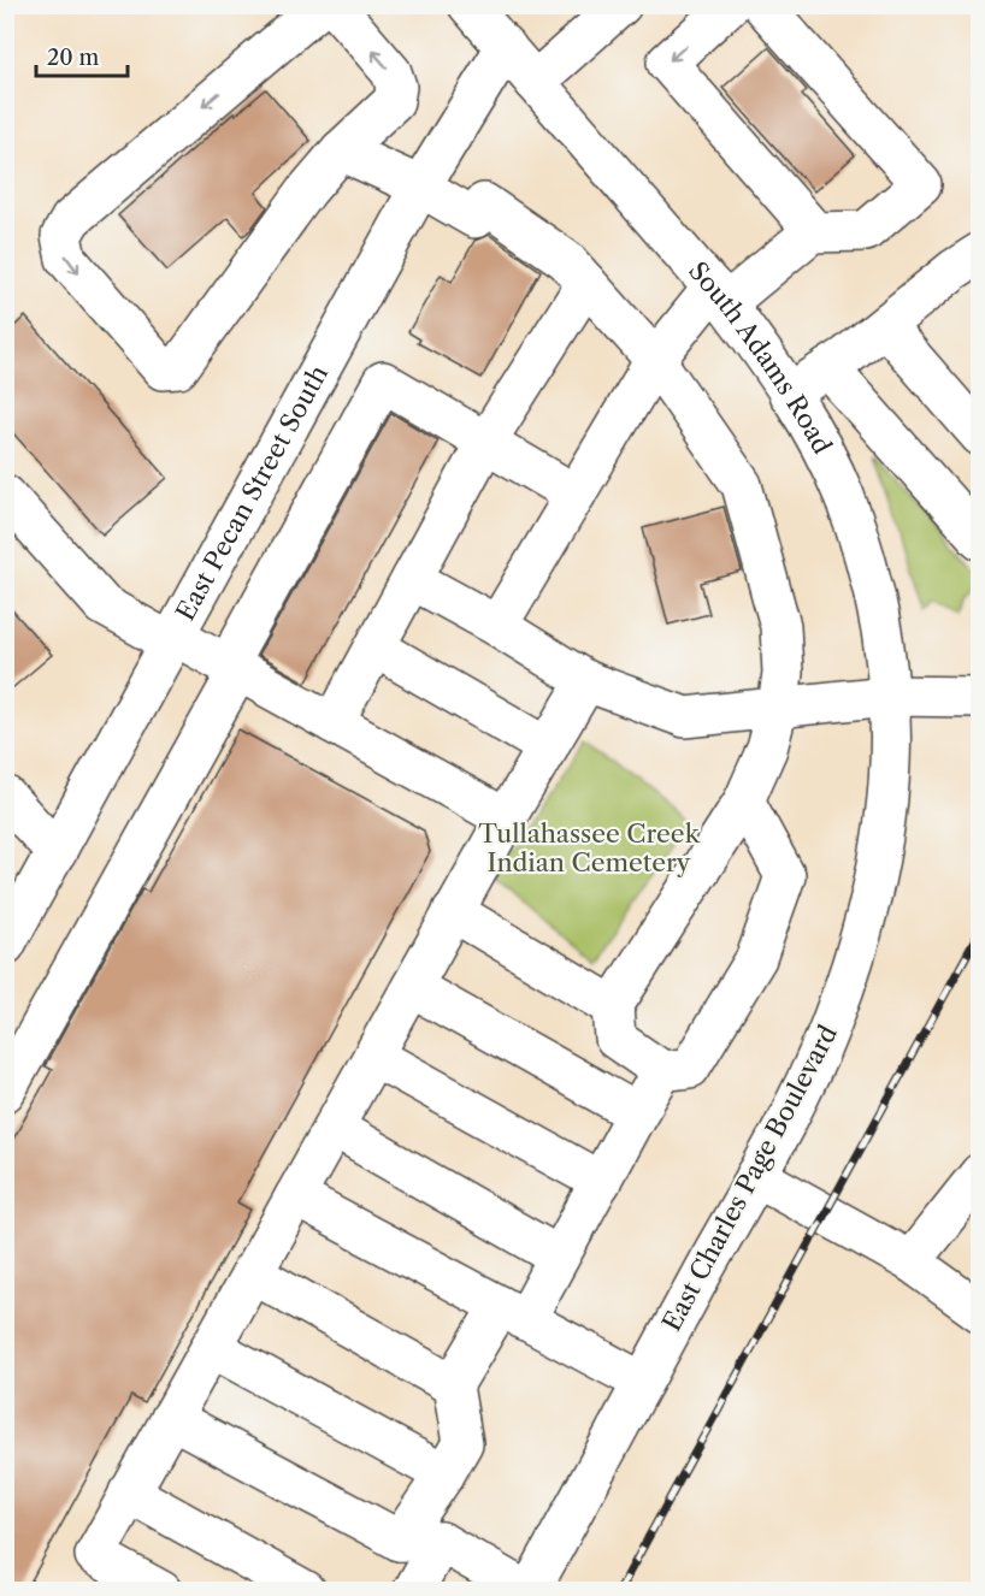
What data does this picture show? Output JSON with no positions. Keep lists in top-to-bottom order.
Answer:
{
  "streets": {
    "main road": ["South Adams Road", "East Pecan Street South", "East Charles Page Boulevard"]
  },
  "crossings": [
    ["South Adams Road", "East Pecan Street South"],
    ["South Adams Road", "East Charles Page Boulevard"]
  ],
  "parks": ["Tullahassee Creek Indian Cemetery"],
  "scale_bar": "20 m"
}
